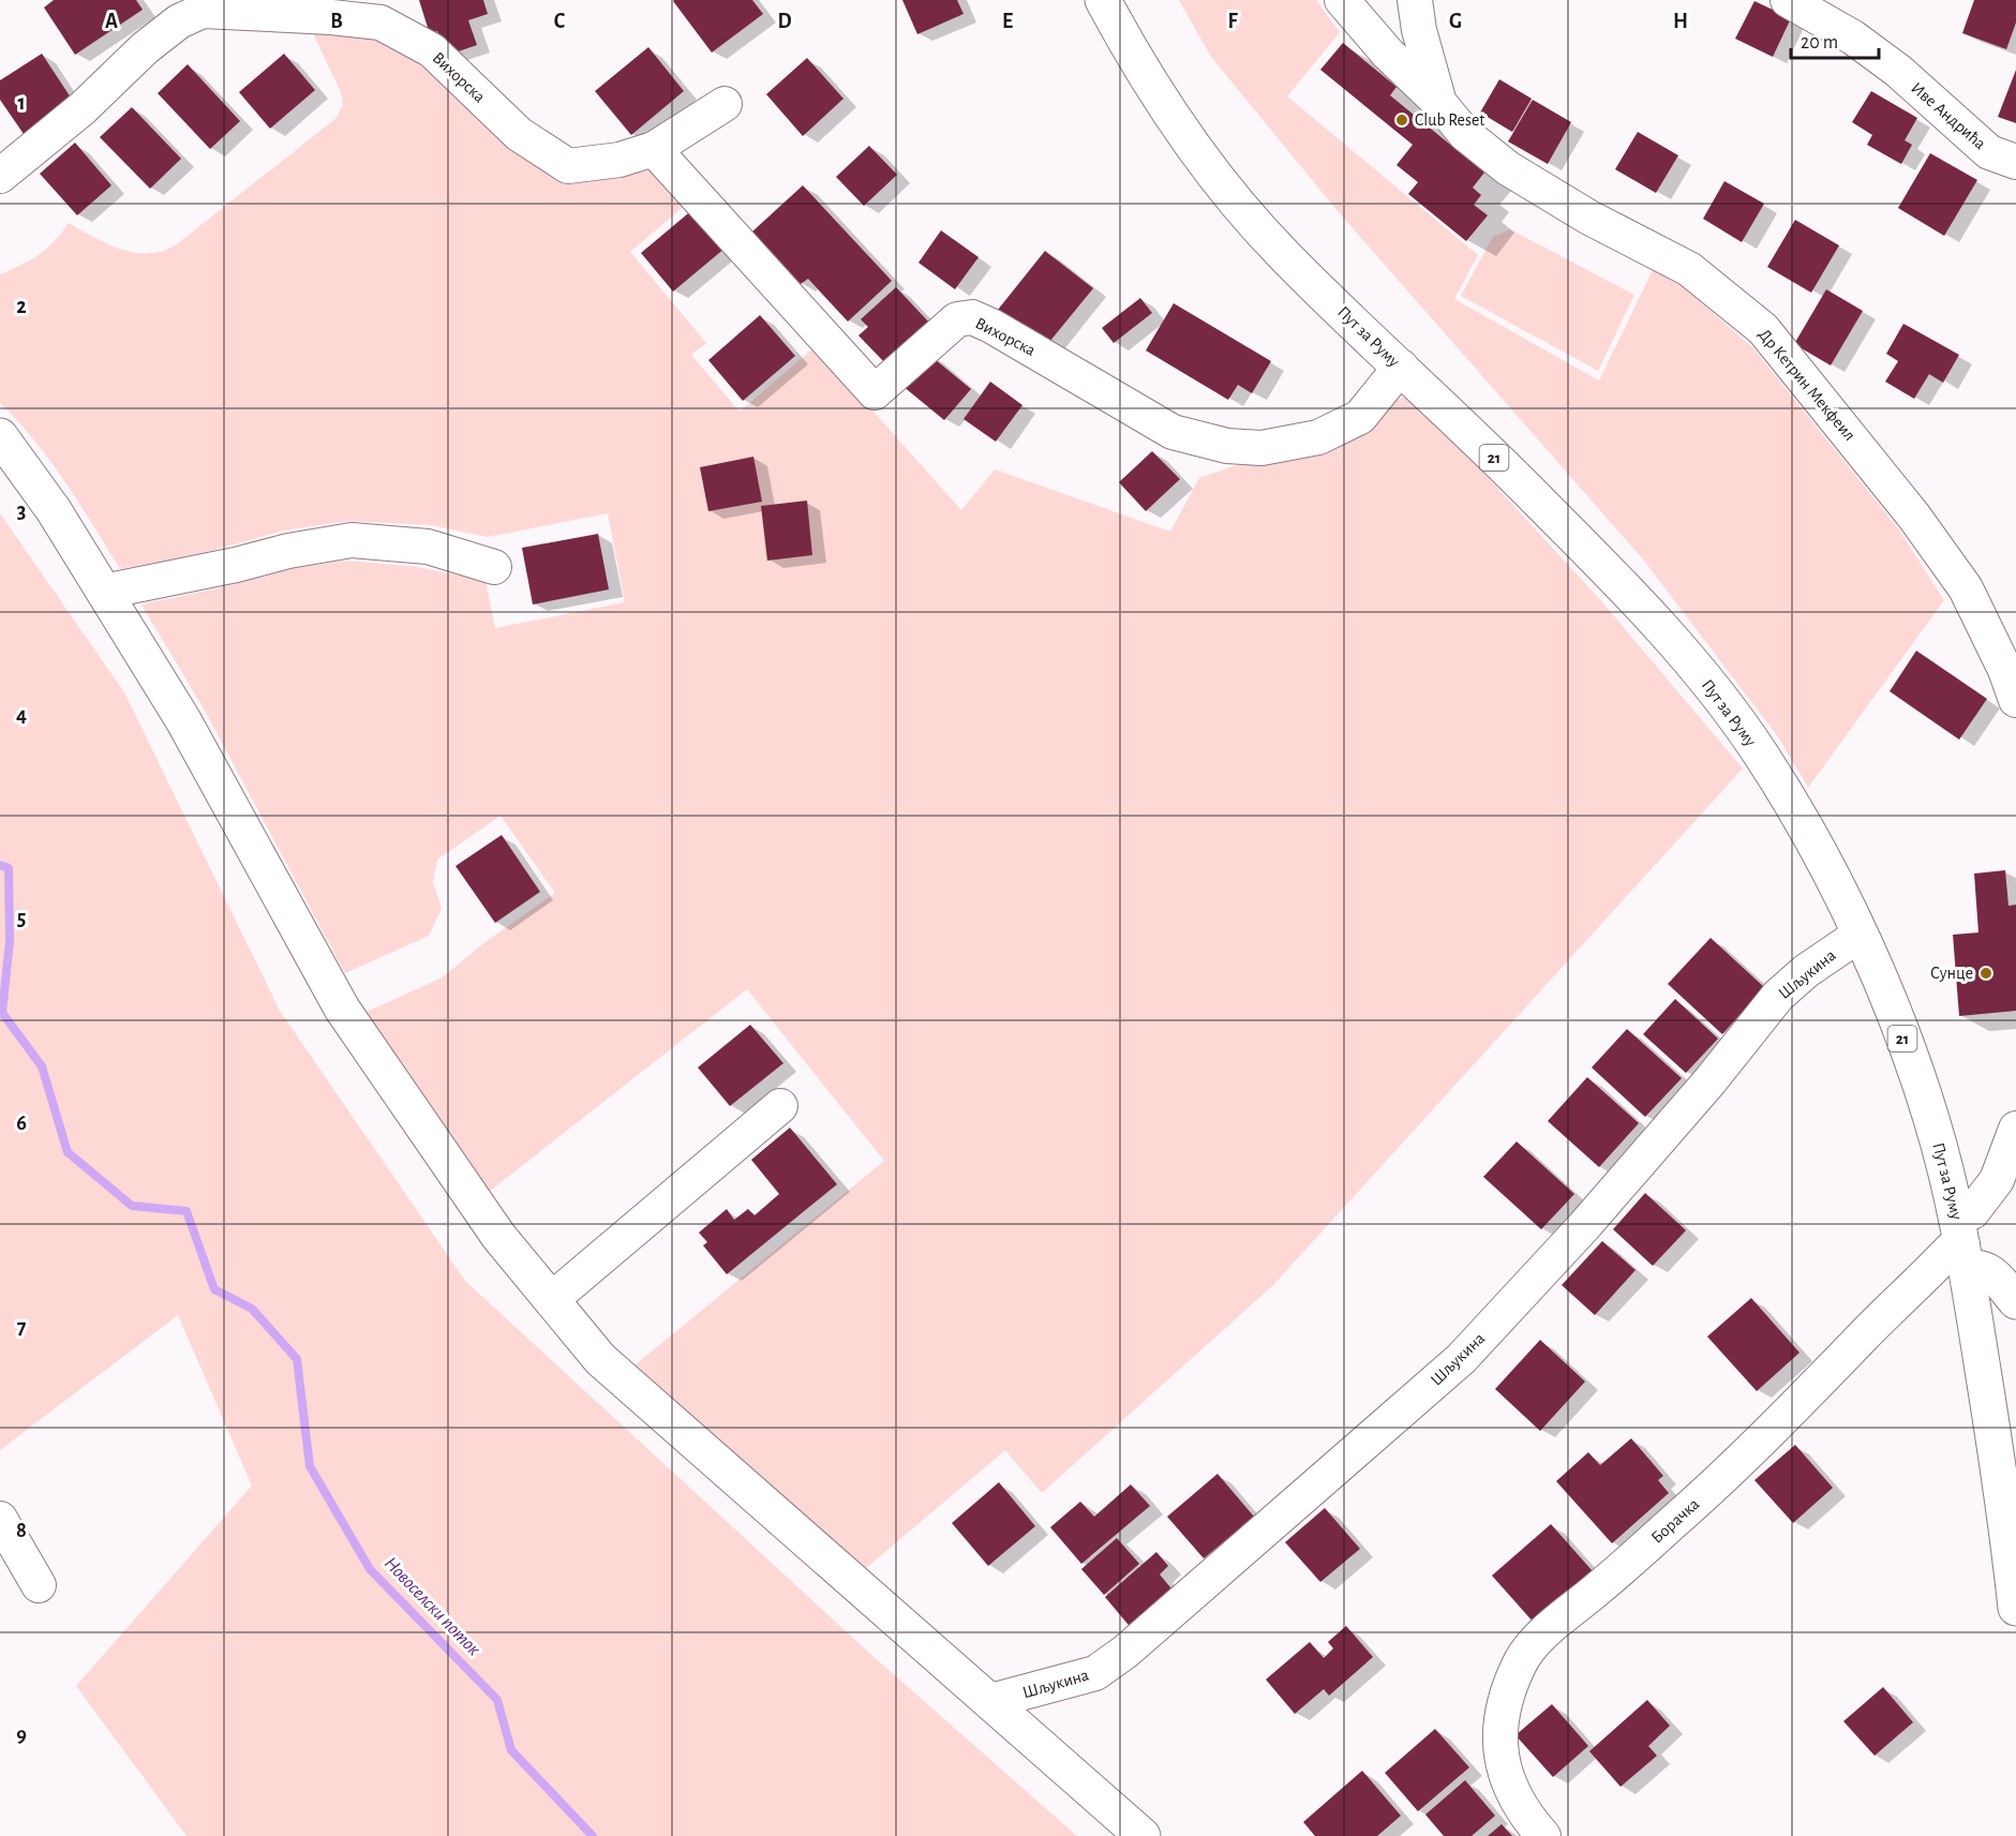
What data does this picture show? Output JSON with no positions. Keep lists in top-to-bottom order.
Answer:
{
  "streets": {
    "main road": ["Пут за Руму", "21"],
    "street": [
      "Вихорска",
      "Иве Андрића",
      "Др Кетрин Мекфеил",
      "Шљукина",
      "Борачка"
    ]
  },
  "crossings": [
    ["Вихорска", "Пут за Руму"],
    ["Пут за Руму", "Шљукина"],
    ["Пут за Руму", "Борачка"]
  ],
  "water": ["Новоселски поток"],
  "places": ["Club Reset", "Сунце"],
  "scale_bar": "20 m",
  "grid": {
    "columns": [
      "A",
      "B",
      "C",
      "D",
      "E",
      "F",
      "G",
      "H"
    ],
    "rows": [
      "1",
      "2",
      "3",
      "4",
      "5",
      "6",
      "7",
      "8",
      "9"
    ]
  }
}
